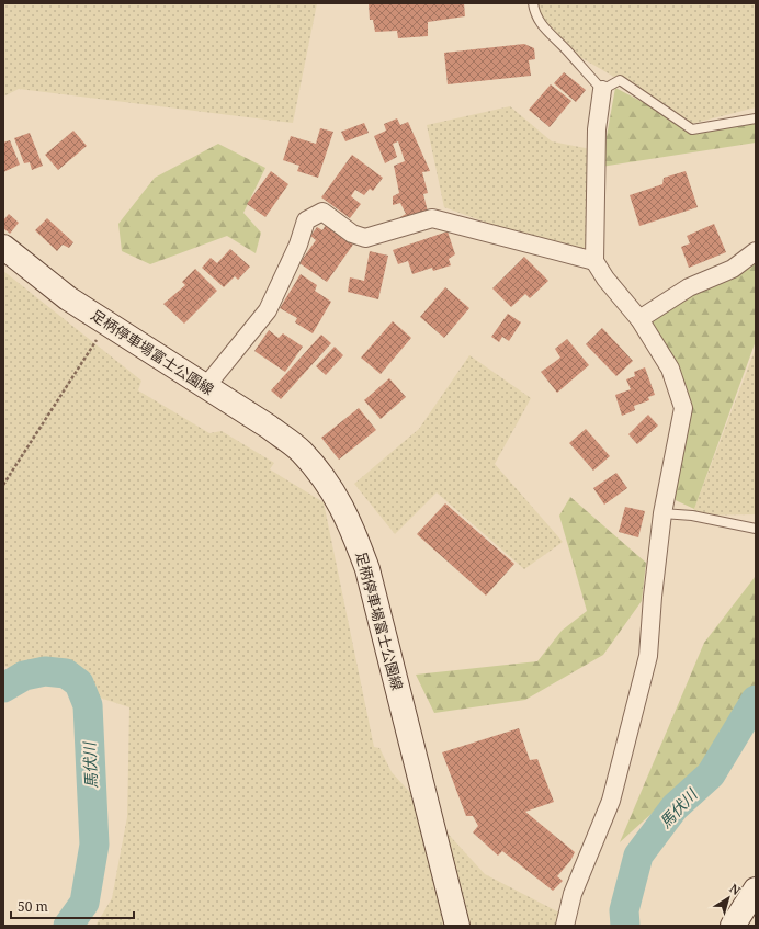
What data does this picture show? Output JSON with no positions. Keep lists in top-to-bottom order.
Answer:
{
  "streets": {
    "main road": ["足柄停車場富士公園線"]
  },
  "water": ["馬伏川"],
  "scale_bar": "50 m",
  "north": "top right"
}
